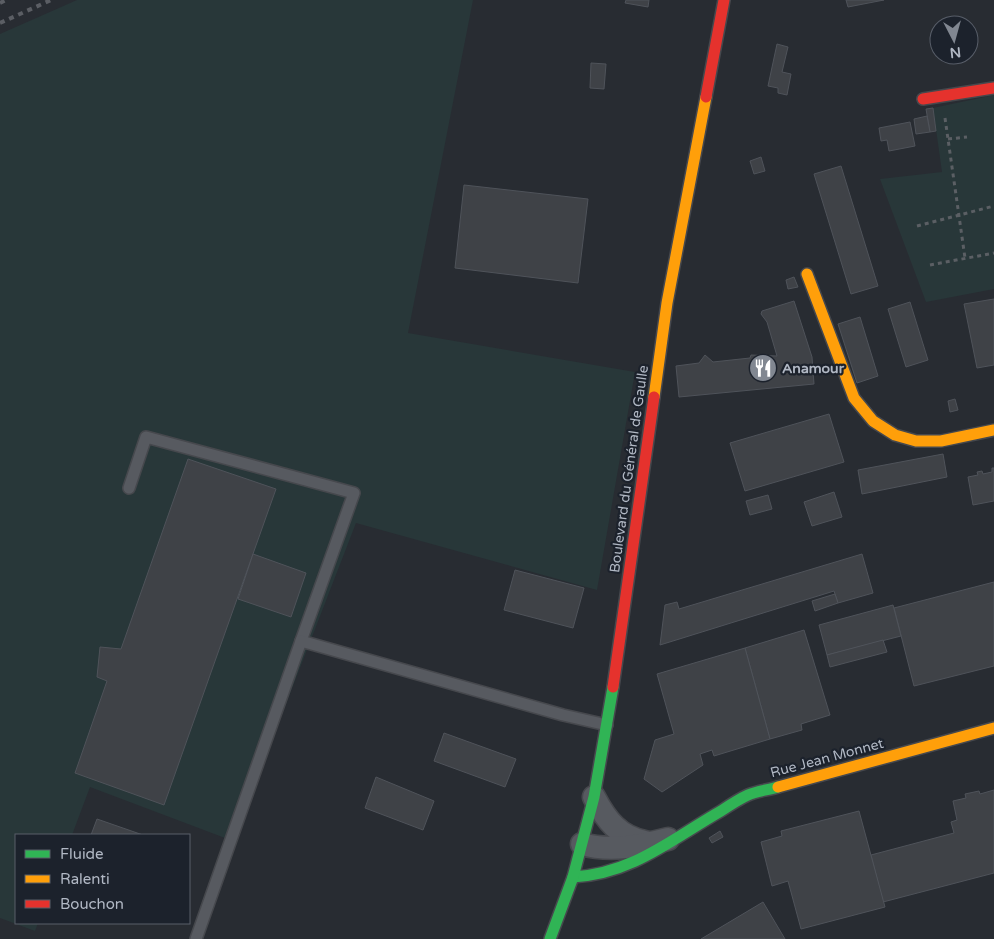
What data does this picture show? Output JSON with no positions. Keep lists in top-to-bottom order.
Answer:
{
  "streets": {
    "street": ["Boulevard du Général de Gaulle", "Rue Jean Monnet"]
  },
  "crossings": [
    ["Boulevard du Général de Gaulle", "Rue Jean Monnet"]
  ],
  "places": {
    "restaurant": ["Anamour"]
  },
  "legend": ["Fluide", "Ralenti", "Bouchon"],
  "north": "bottom"
}
